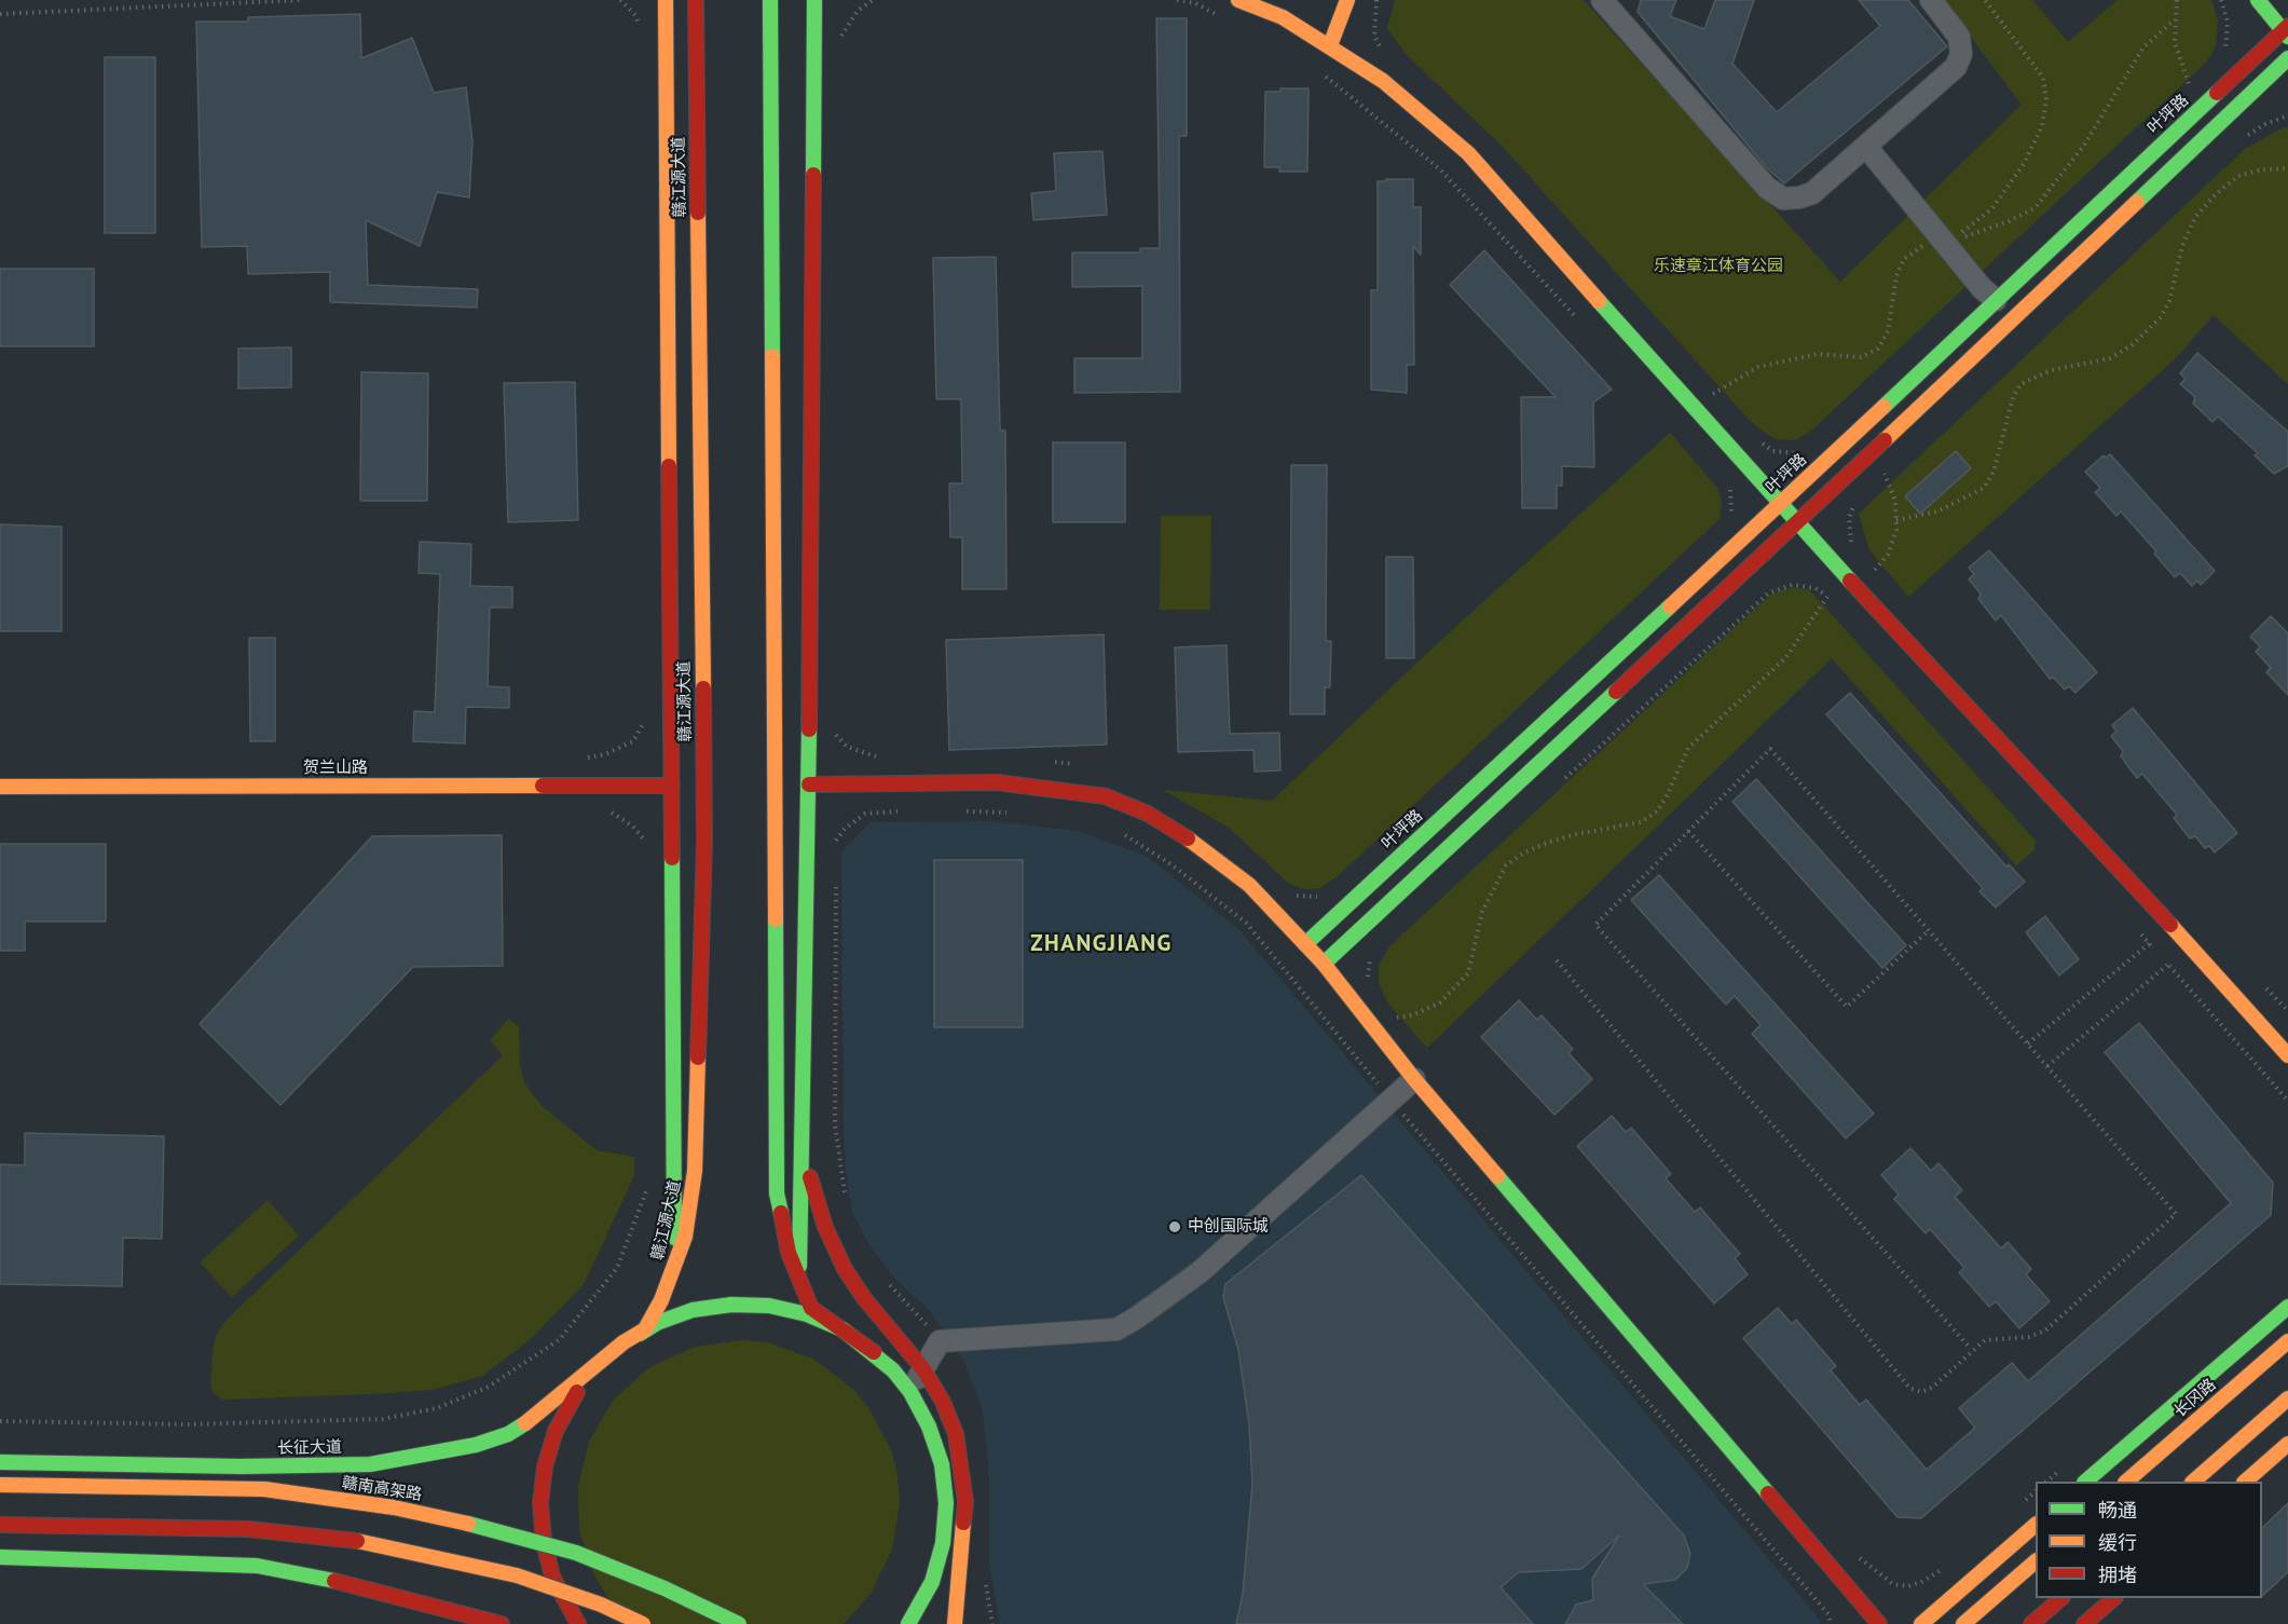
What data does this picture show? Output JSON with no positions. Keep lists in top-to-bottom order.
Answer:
{
  "streets": {
    "main road": [
      "叶坪路",
      "赣江源大道",
      "贺兰山路",
      "长冈路",
      "长征大道",
      "赣南高架路"
    ]
  },
  "crossings": [
    ["赣江源大道", "长征大道"]
  ],
  "districts": ["ZHANGJIANG"],
  "parks": ["乐速章江体育公园"],
  "places": ["中创国际城"],
  "legend": ["畅通", "缓行", "拥堵"]
}
